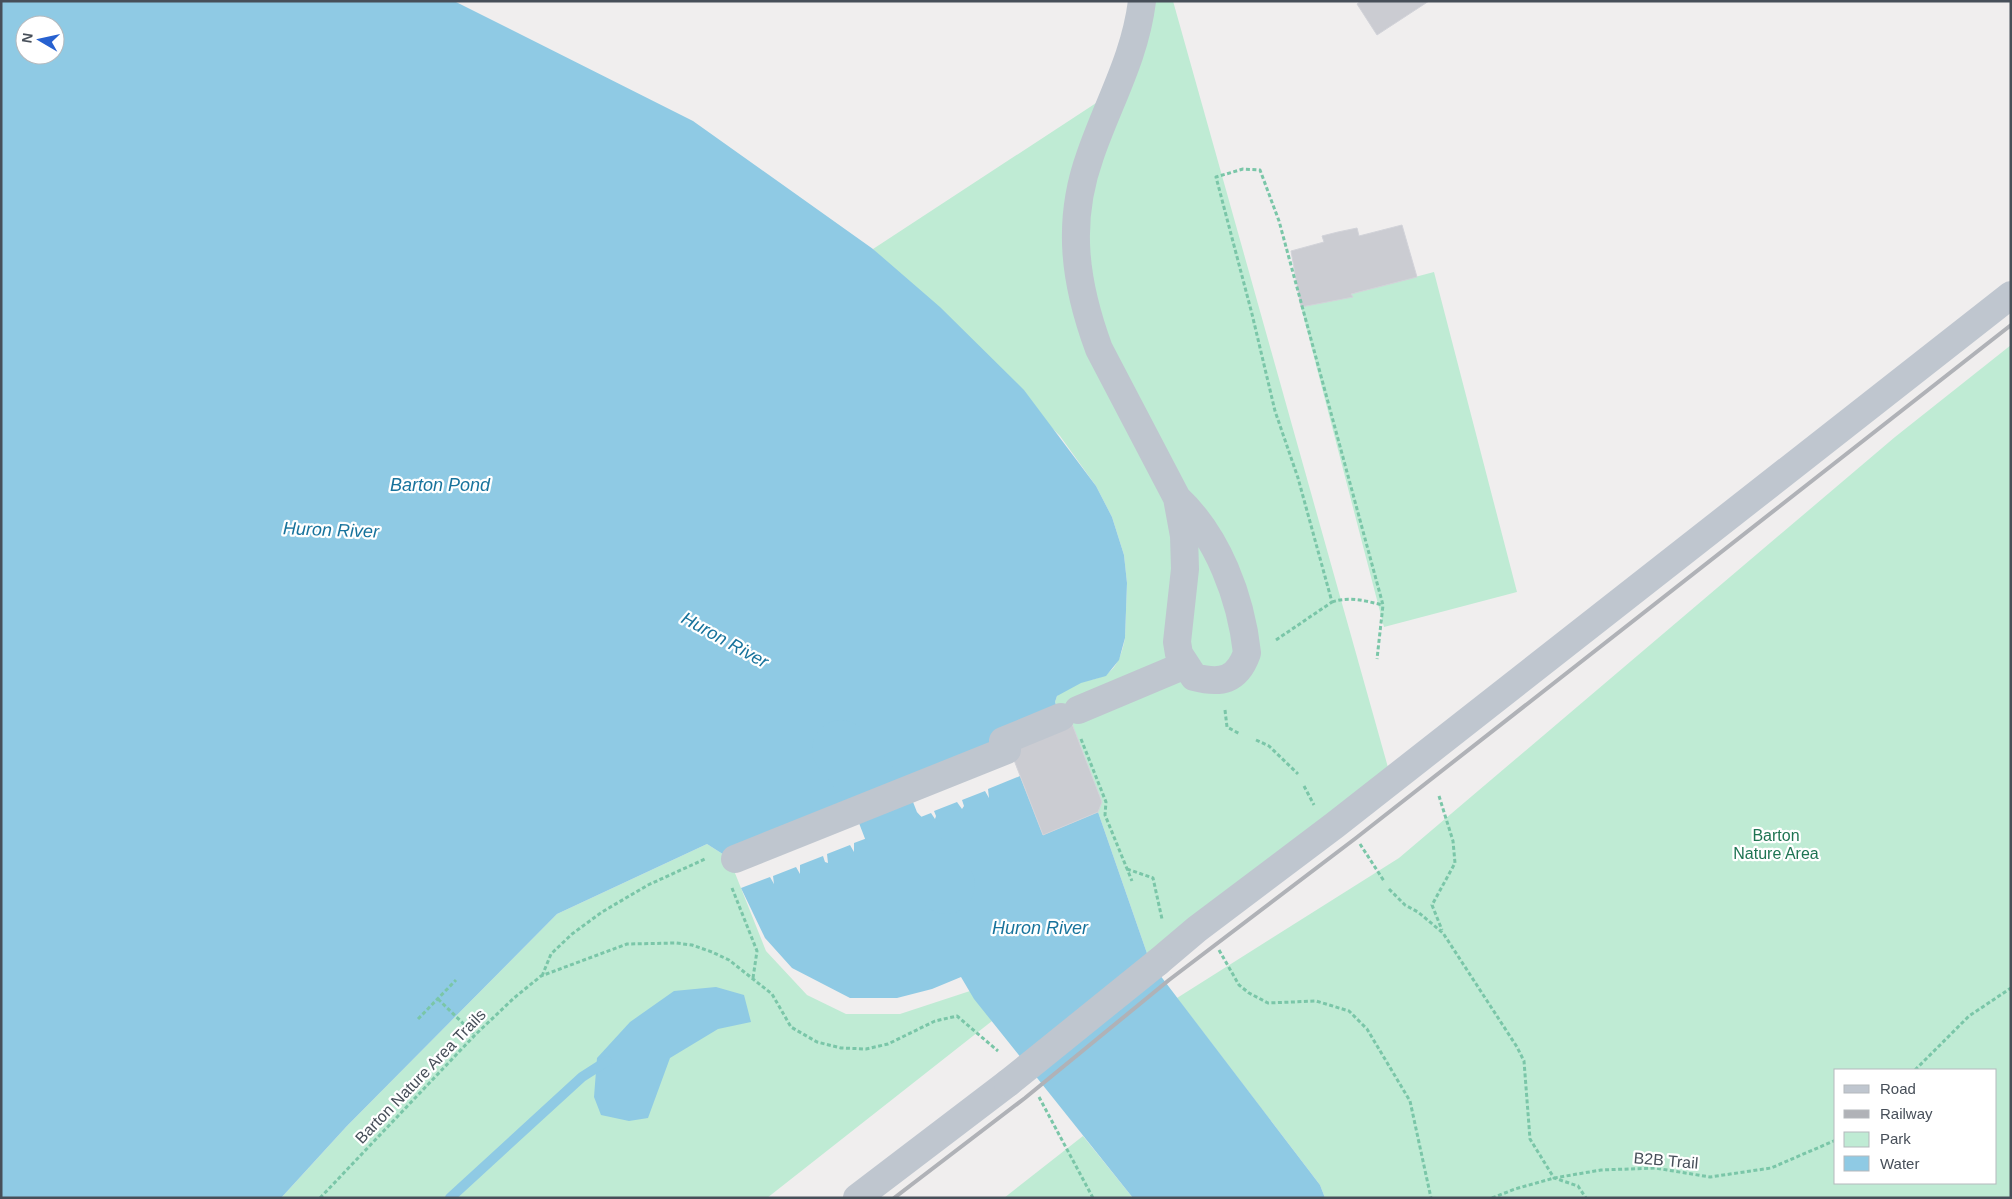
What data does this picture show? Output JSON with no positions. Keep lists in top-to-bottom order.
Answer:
{
  "streets": {
    "path": ["Barton Nature Area Trails", "B2B Trail"]
  },
  "water": ["Barton Pond", "Huron River"],
  "parks": ["Barton Nature Area"],
  "legend": [
    "Road",
    "Railway",
    "Park",
    "Water"
  ],
  "north": "left"
}
